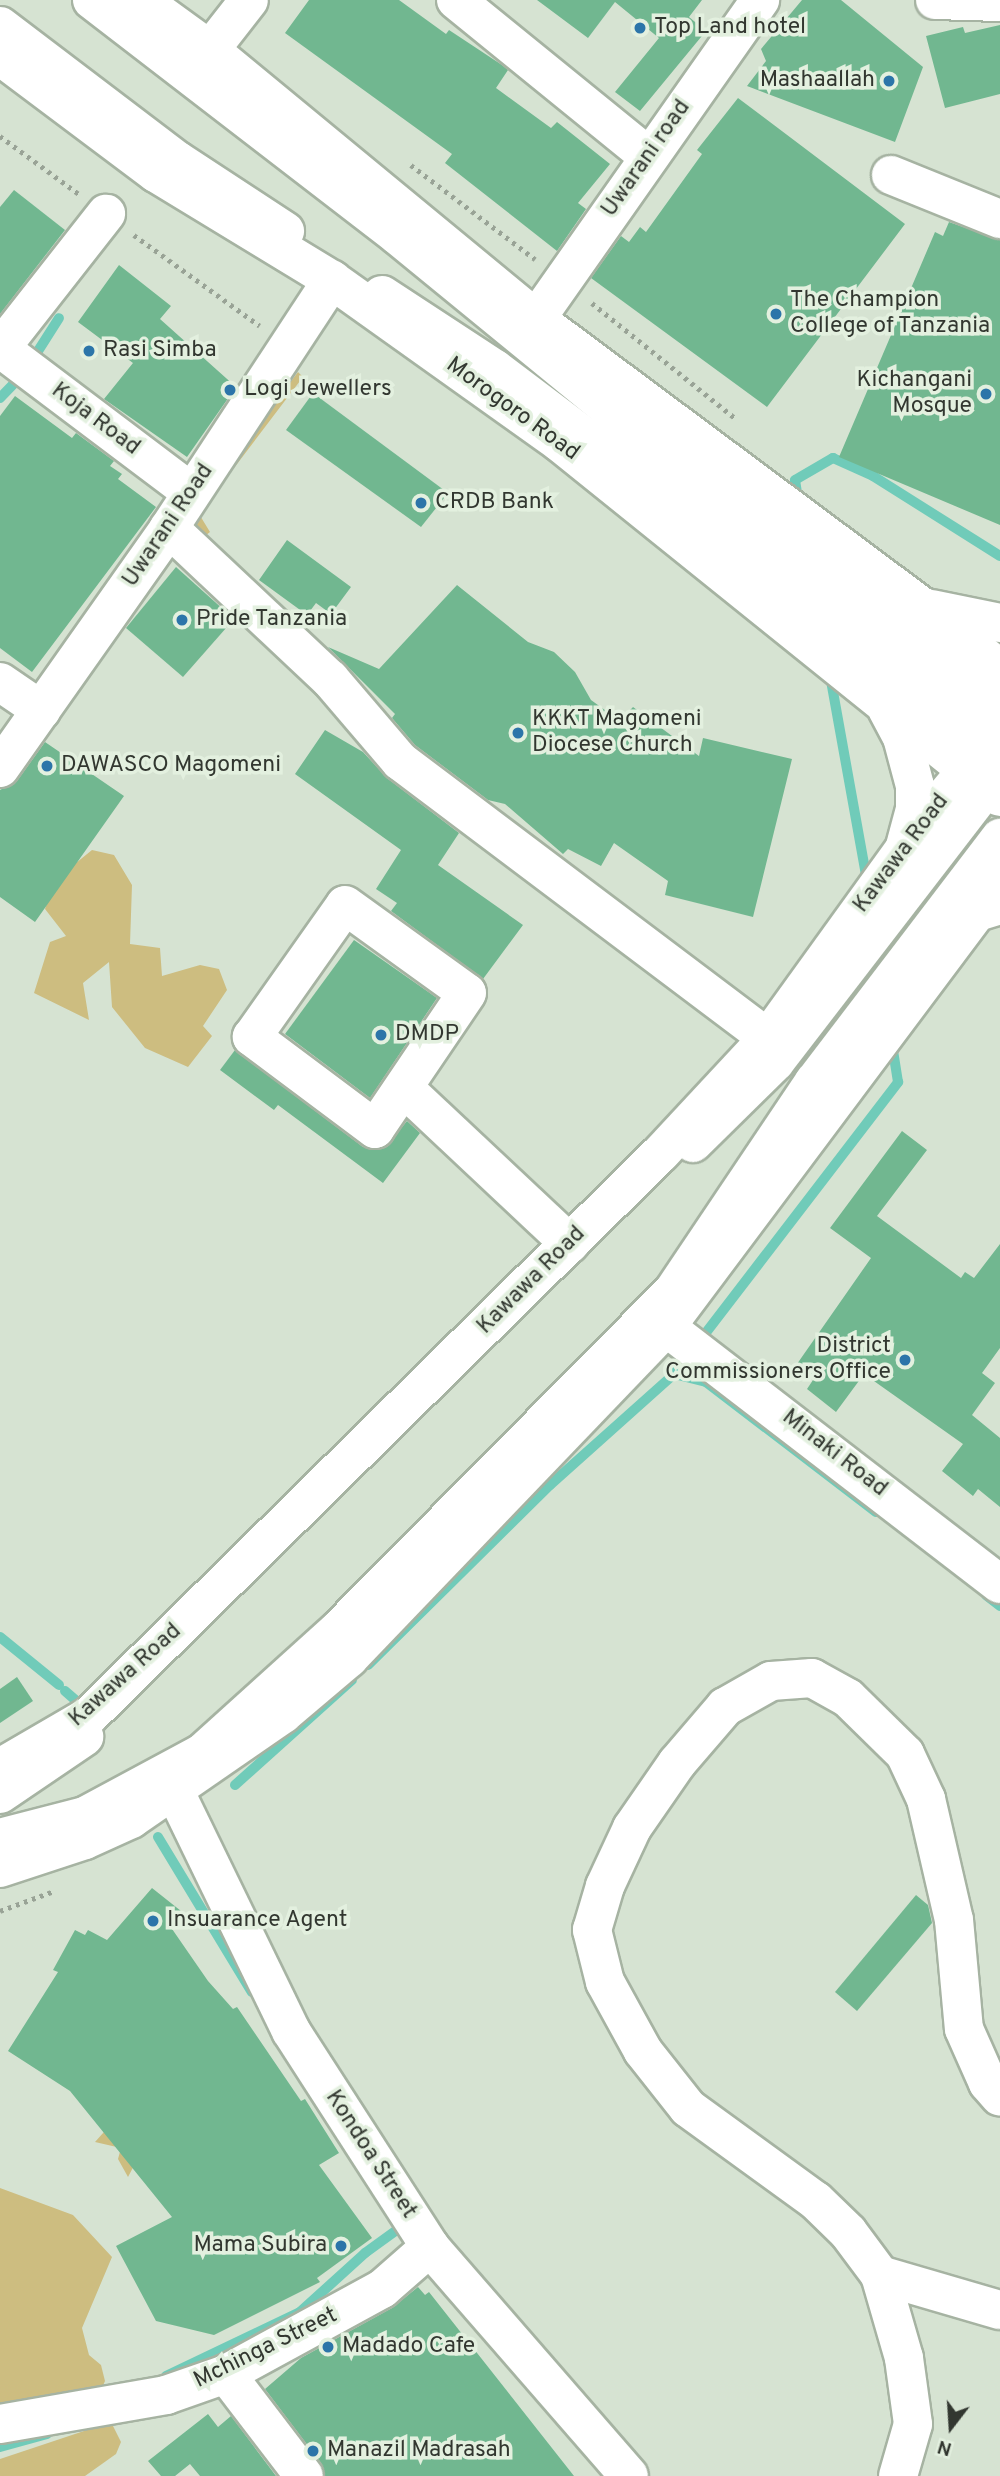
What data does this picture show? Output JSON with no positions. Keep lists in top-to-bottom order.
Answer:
{
  "streets": {
    "main road": [
      "Uwarani road",
      "Morogoro Road",
      "Koja Road",
      "Uwarani Road",
      "Kawawa Road",
      "Minaki Road",
      "Kondoa Street",
      "Mchinga Street"
    ]
  },
  "crossings": [
    ["Morogoro Road", "Uwarani Road"],
    ["Morogoro Road", "Kawawa Road"],
    ["Koja Road", "Uwarani Road"],
    ["Kondoa Street", "Mchinga Street"]
  ],
  "places": [
    "Top Land hotel",
    "Mashaallah",
    "The Champion College of Tanzania",
    "Rasi Simba",
    "Logi Jewellers",
    "Kichangani Mosque",
    "CRDB Bank",
    "Pride Tanzania",
    "KKKT Magomeni Diocese Church",
    "DAWASCO Magomeni",
    "DMDP",
    "District Commissioners Office",
    "Insuarance Agent",
    "Mama Subira",
    "Madado Cafe",
    "Manazil Madrasah"
  ],
  "north": "bottom"
}
